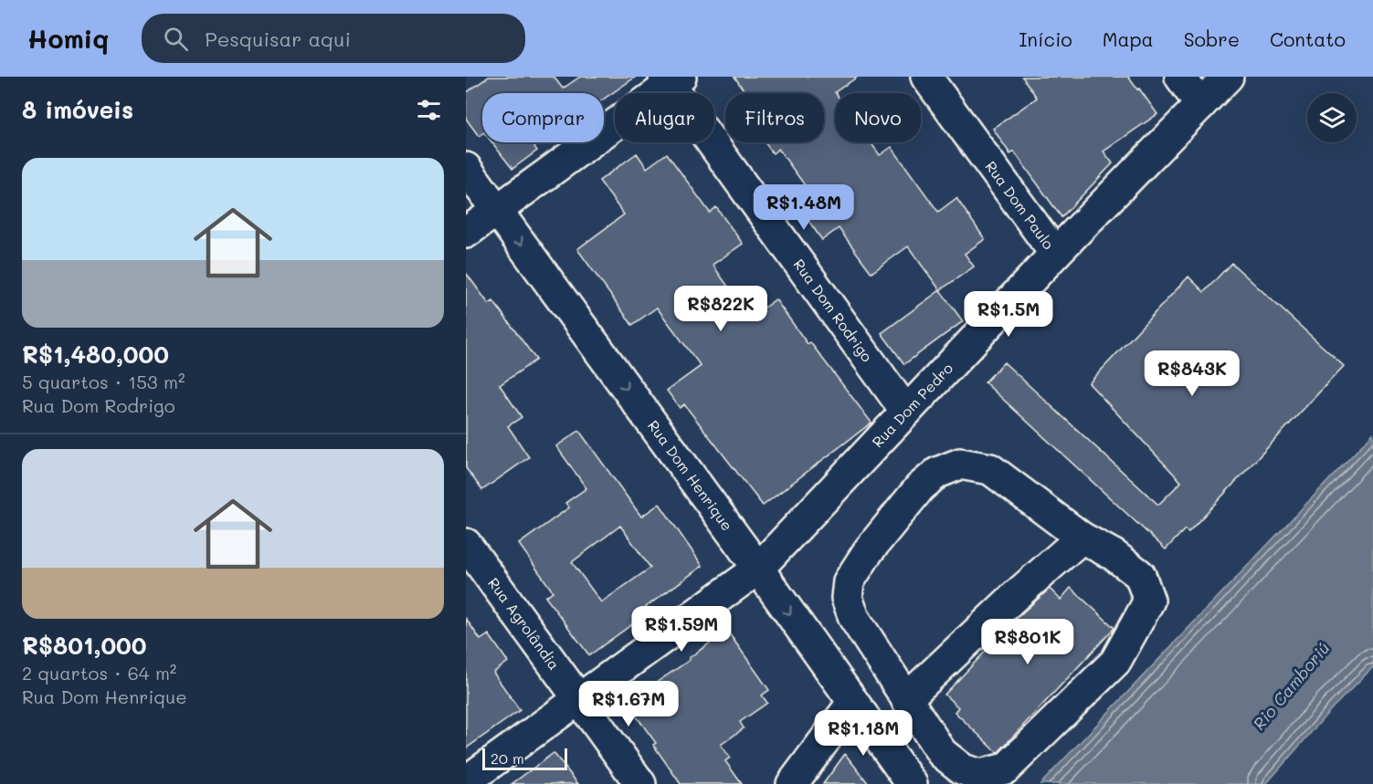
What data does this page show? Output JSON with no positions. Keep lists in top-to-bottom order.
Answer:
{
  "streets": {
    "street": [
      "Rua Dom Paulo",
      "Rua Dom Rodrigo",
      "Rua Dom Pedro",
      "Rua Dom Henrique",
      "Rua Agrolândia"
    ]
  },
  "crossings": [
    ["Rua Dom Paulo", "Rua Dom Pedro"],
    ["Rua Dom Rodrigo", "Rua Dom Pedro"],
    ["Rua Dom Pedro", "Rua Dom Henrique"],
    ["Rua Dom Pedro", "Rua Agrolândia"]
  ],
  "one_way": ["Rua Dom Henrique"],
  "water": ["Rio Camboriú"],
  "scale_bar": "20 m",
  "page": {
    "header": "Homiq",
    "search": "Pesquisar aqui",
    "nav": [
      "Início",
      "Mapa",
      "Sobre",
      "Contato"
    ],
    "heading": "8 imóveis",
    "chip": [
      "Comprar",
      "Alugar",
      "Filtros",
      "Novo"
    ],
    "list": [
      {
        "name": "R$1,480,000",
        "note": "5 quartos · 153 m² · Rua Dom Rodrigo"
      },
      {
        "name": "R$801,000",
        "note": "2 quartos · 64 m² · Rua Dom Henrique"
      }
    ],
    "price": [
      "R$1.48M",
      "R$822K",
      "R$1.5M",
      "R$843K",
      "R$1.59M",
      "R$801K",
      "R$1.67M",
      "R$1.18M"
    ],
    "scale": "20 m"
  }
}
